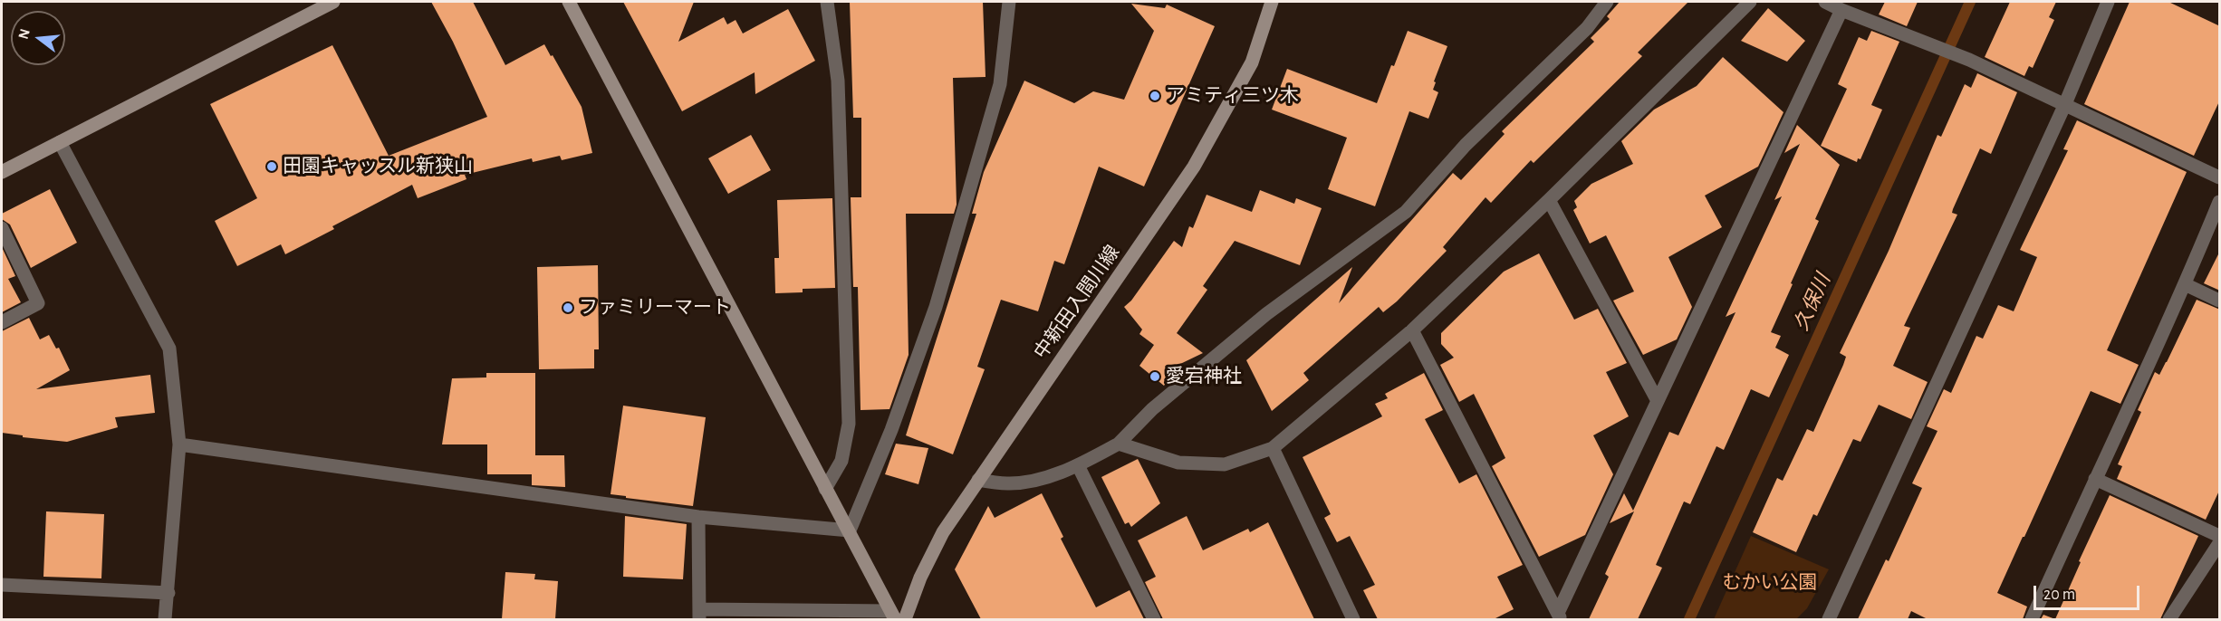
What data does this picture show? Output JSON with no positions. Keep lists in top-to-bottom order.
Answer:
{
  "streets": {
    "street": ["中新田入間川線"]
  },
  "water": ["久保川"],
  "parks": ["むかい公園"],
  "places": [
    "アミティ三ツ木",
    "田園キャッスル新狭山",
    "ファミリーマート",
    "愛宕神社"
  ],
  "scale_bar": "20 m",
  "north": "left"
}
